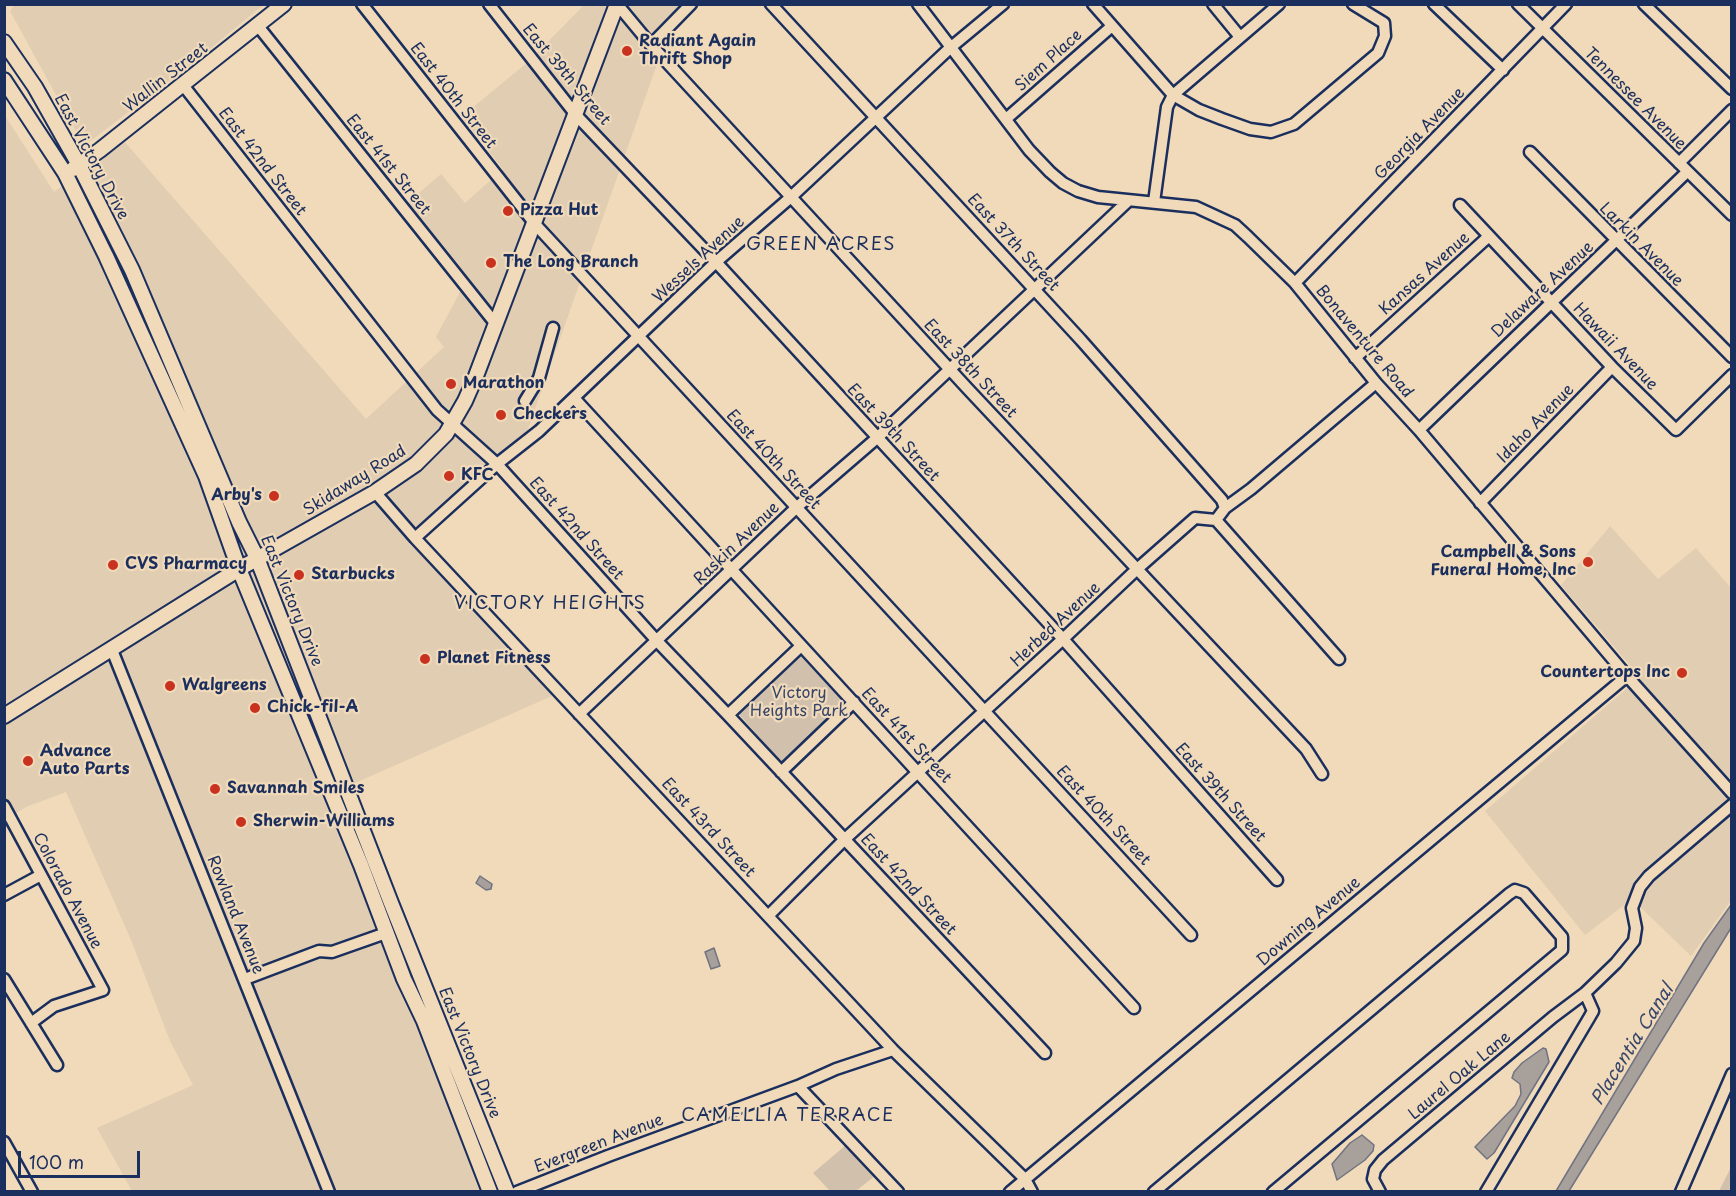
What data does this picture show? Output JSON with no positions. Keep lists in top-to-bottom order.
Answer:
{
  "streets": {
    "main road": ["Wallin Street", "East Victory Drive", "Skidaway Road"],
    "street": [
      "Siem Place",
      "East 39th Street",
      "East 40th Street",
      "Tennessee Avenue",
      "Georgia Avenue",
      "East 42nd Street",
      "East 41st Street",
      "East 37th Street",
      "Larkin Avenue",
      "Wessels Avenue",
      "Kansas Avenue",
      "Delaware Avenue",
      "Bonaventure Road",
      "Hawaii Avenue",
      "East 38th Street",
      "Idaho Avenue",
      "Raskin Avenue",
      "Herbed Avenue",
      "East 43rd Street",
      "Colorado Avenue",
      "Rowland Avenue",
      "Downing Avenue",
      "Laurel Oak Lane",
      "Evergreen Avenue"
    ]
  },
  "crossings": [
    ["Siem Place", "Bonaventure Road"],
    ["East 39th Street", "Wessels Avenue"],
    ["East 39th Street", "Skidaway Road"],
    ["East 39th Street", "Raskin Avenue"],
    ["East 39th Street", "Herbed Avenue"],
    ["Wallin Street", "East Victory Drive"],
    ["Wallin Street", "East 42nd Street"],
    ["Wallin Street", "East 41st Street"],
    ["East 40th Street", "Wessels Avenue"],
    ["East 40th Street", "Skidaway Road"],
    ["East 40th Street", "Raskin Avenue"],
    ["East 40th Street", "Herbed Avenue"],
    ["Tennessee Avenue", "Georgia Avenue"],
    ["Tennessee Avenue", "Delaware Avenue"],
    ["Georgia Avenue", "Bonaventure Road"],
    ["East Victory Drive", "Skidaway Road"],
    ["East 42nd Street", "Wessels Avenue"],
    ["East 42nd Street", "Skidaway Road"],
    ["East 42nd Street", "Raskin Avenue"],
    ["East 42nd Street", "Herbed Avenue"],
    ["East 41st Street", "Wessels Avenue"],
    ["East 41st Street", "Skidaway Road"],
    ["East 41st Street", "Raskin Avenue"],
    ["East 41st Street", "Herbed Avenue"],
    ["East 37th Street", "Wessels Avenue"],
    ["East 37th Street", "Raskin Avenue"],
    ["Larkin Avenue", "Delaware Avenue"],
    ["Wessels Avenue", "Bonaventure Road"],
    ["Wessels Avenue", "East 38th Street"],
    ["Wessels Avenue", "East 43rd Street"],
    ["Kansas Avenue", "Bonaventure Road"],
    ["Kansas Avenue", "Hawaii Avenue"],
    ["Delaware Avenue", "Bonaventure Road"],
    ["Delaware Avenue", "Hawaii Avenue"],
    ["Bonaventure Road", "Idaho Avenue"],
    ["Bonaventure Road", "Raskin Avenue"],
    ["Bonaventure Road", "Downing Avenue"],
    ["Hawaii Avenue", "Idaho Avenue"],
    ["East 38th Street", "Skidaway Road"],
    ["East 38th Street", "Raskin Avenue"],
    ["East 38th Street", "Herbed Avenue"],
    ["Skidaway Road", "East 43rd Street"],
    ["Skidaway Road", "Rowland Avenue"],
    ["Raskin Avenue", "East 43rd Street"],
    ["Herbed Avenue", "East 43rd Street"],
    ["East 43rd Street", "Downing Avenue"],
    ["East 43rd Street", "Evergreen Avenue"]
  ],
  "districts": ["GREEN ACRES", "VICTORY HEIGHTS", "CAMELLIA TERRACE"],
  "water": ["Placentia Canal"],
  "parks": ["Victory Heights Park"],
  "places": [
    "Radiant Again Thrift Shop",
    "Pizza Hut",
    "The Long Branch",
    "Marathon",
    "Checkers",
    "KFC",
    "Arby's",
    "Campbell & Sons Funeral Home, Inc",
    "CVS Pharmacy",
    "Starbucks",
    "Planet Fitness",
    "Countertops Inc",
    "Walgreens",
    "Chick-fil-A",
    "Advance Auto Parts",
    "Savannah Smiles",
    "Sherwin-Williams"
  ],
  "scale_bar": "100 m"
}
